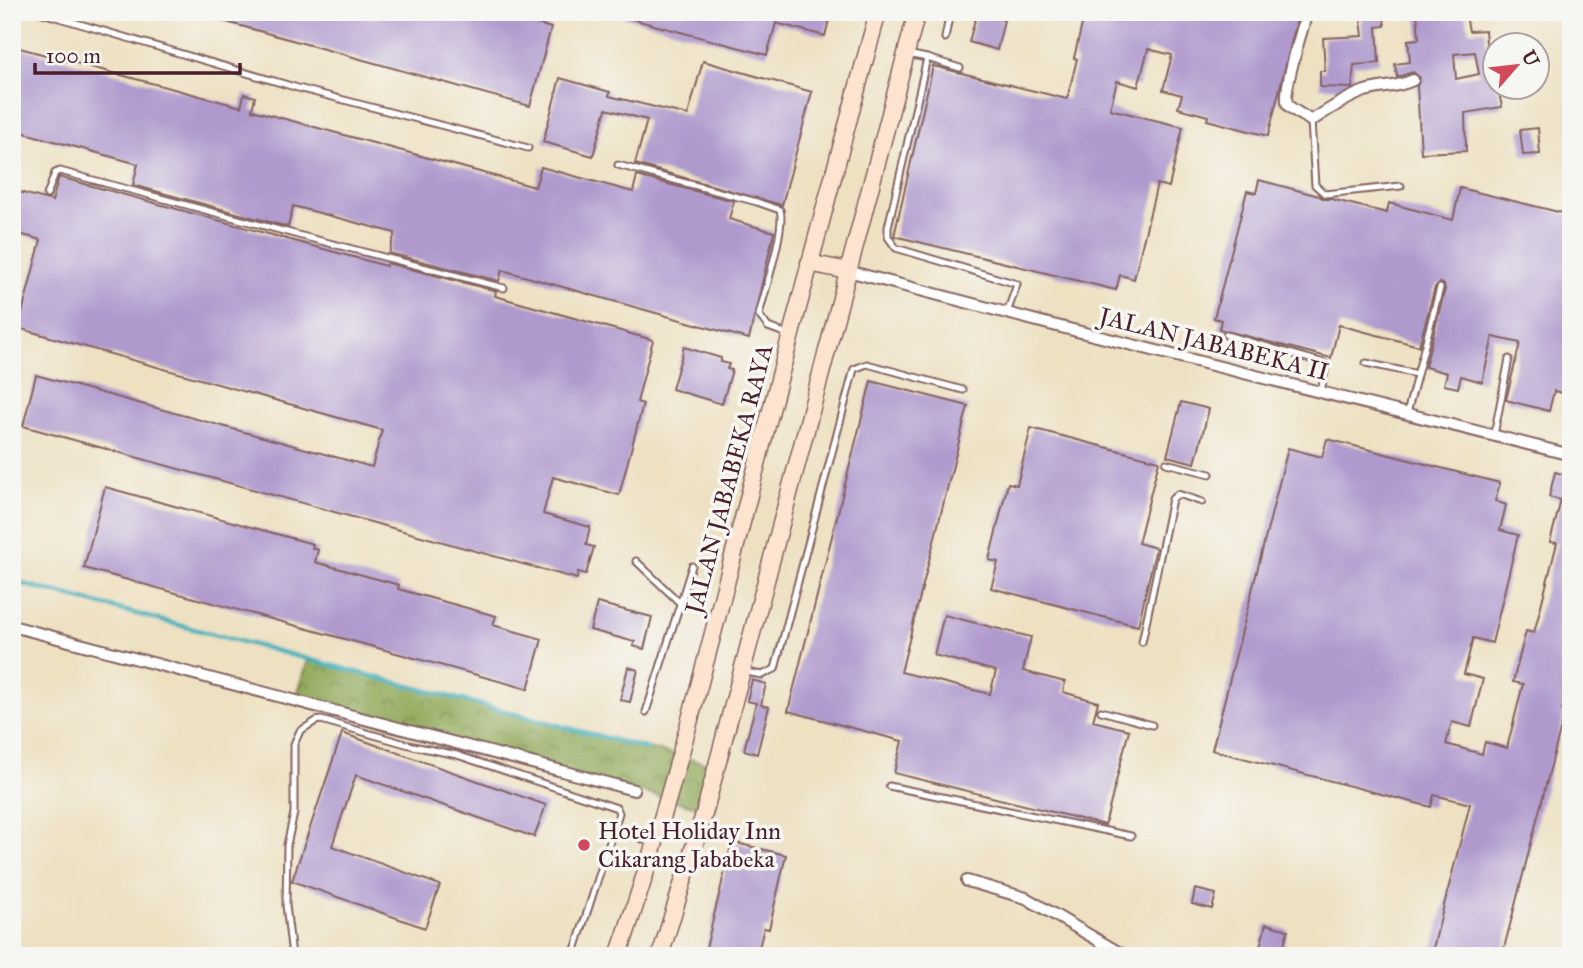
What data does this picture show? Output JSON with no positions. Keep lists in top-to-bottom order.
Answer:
{
  "streets": {
    "main road": ["JALAN JABABEKA RAYA"],
    "street": ["JALAN JABABEKA II"]
  },
  "places": ["Hotel Holiday Inn Cikarang Jababeka"],
  "scale_bar": "100 m",
  "north": "top right"
}
